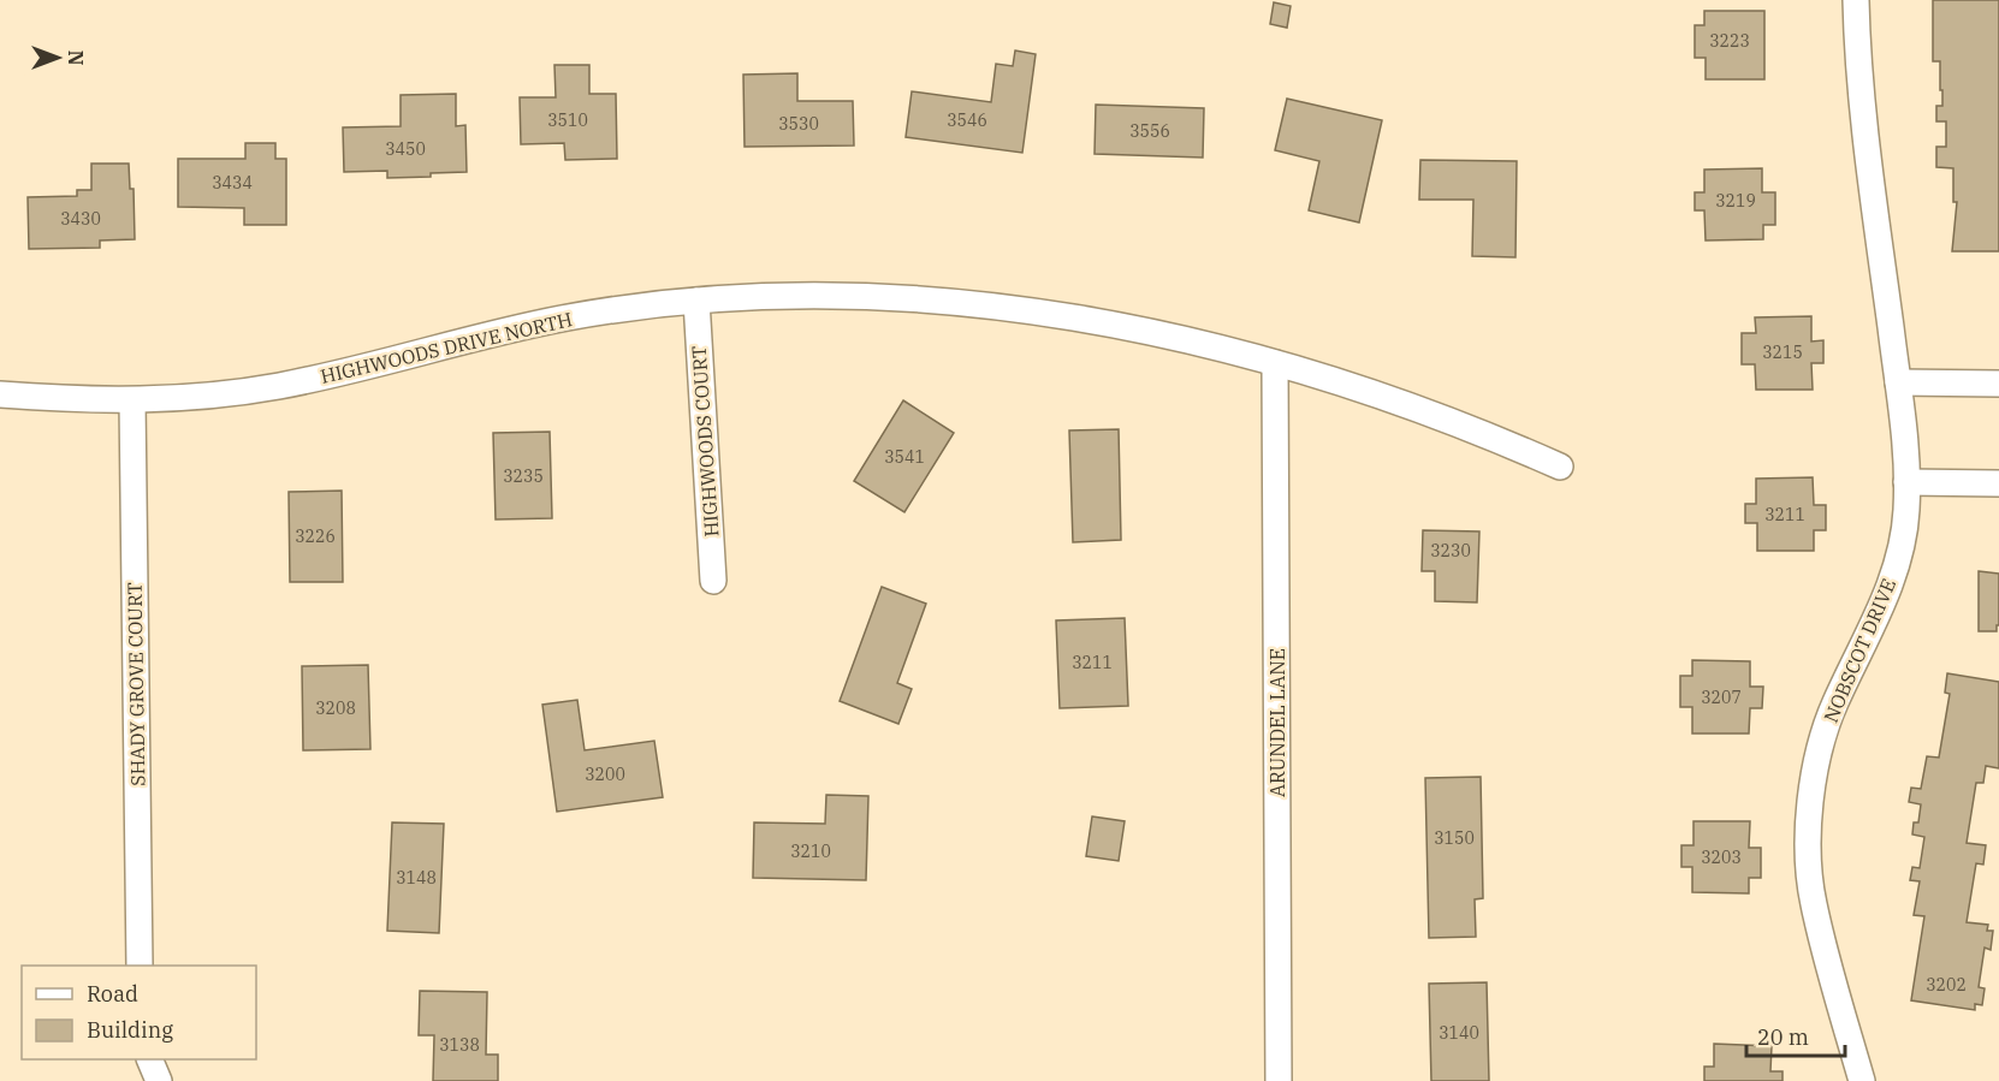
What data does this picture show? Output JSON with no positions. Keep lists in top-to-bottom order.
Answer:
{
  "streets": {
    "street": [
      "HIGHWOODS DRIVE NORTH",
      "HIGHWOODS COURT",
      "NOBSCOT DRIVE",
      "SHADY GROVE COURT",
      "ARUNDEL LANE"
    ]
  },
  "crossings": [
    ["HIGHWOODS DRIVE NORTH", "HIGHWOODS COURT"],
    ["HIGHWOODS DRIVE NORTH", "SHADY GROVE COURT"],
    ["HIGHWOODS DRIVE NORTH", "ARUNDEL LANE"]
  ],
  "house_numbers": [
    "3223",
    "3510",
    "3546",
    "3530",
    "3556",
    "3450",
    "3434",
    "3219",
    "3430",
    "3215",
    "3541",
    "3235",
    "3211",
    "3226",
    "3230",
    "3211",
    "3207",
    "3208",
    "3200",
    "3150",
    "3210",
    "3203",
    "3148",
    "3202",
    "3140",
    "3138"
  ],
  "legend": ["Road", "Building"],
  "scale_bar": "20 m",
  "north": "right"
}
